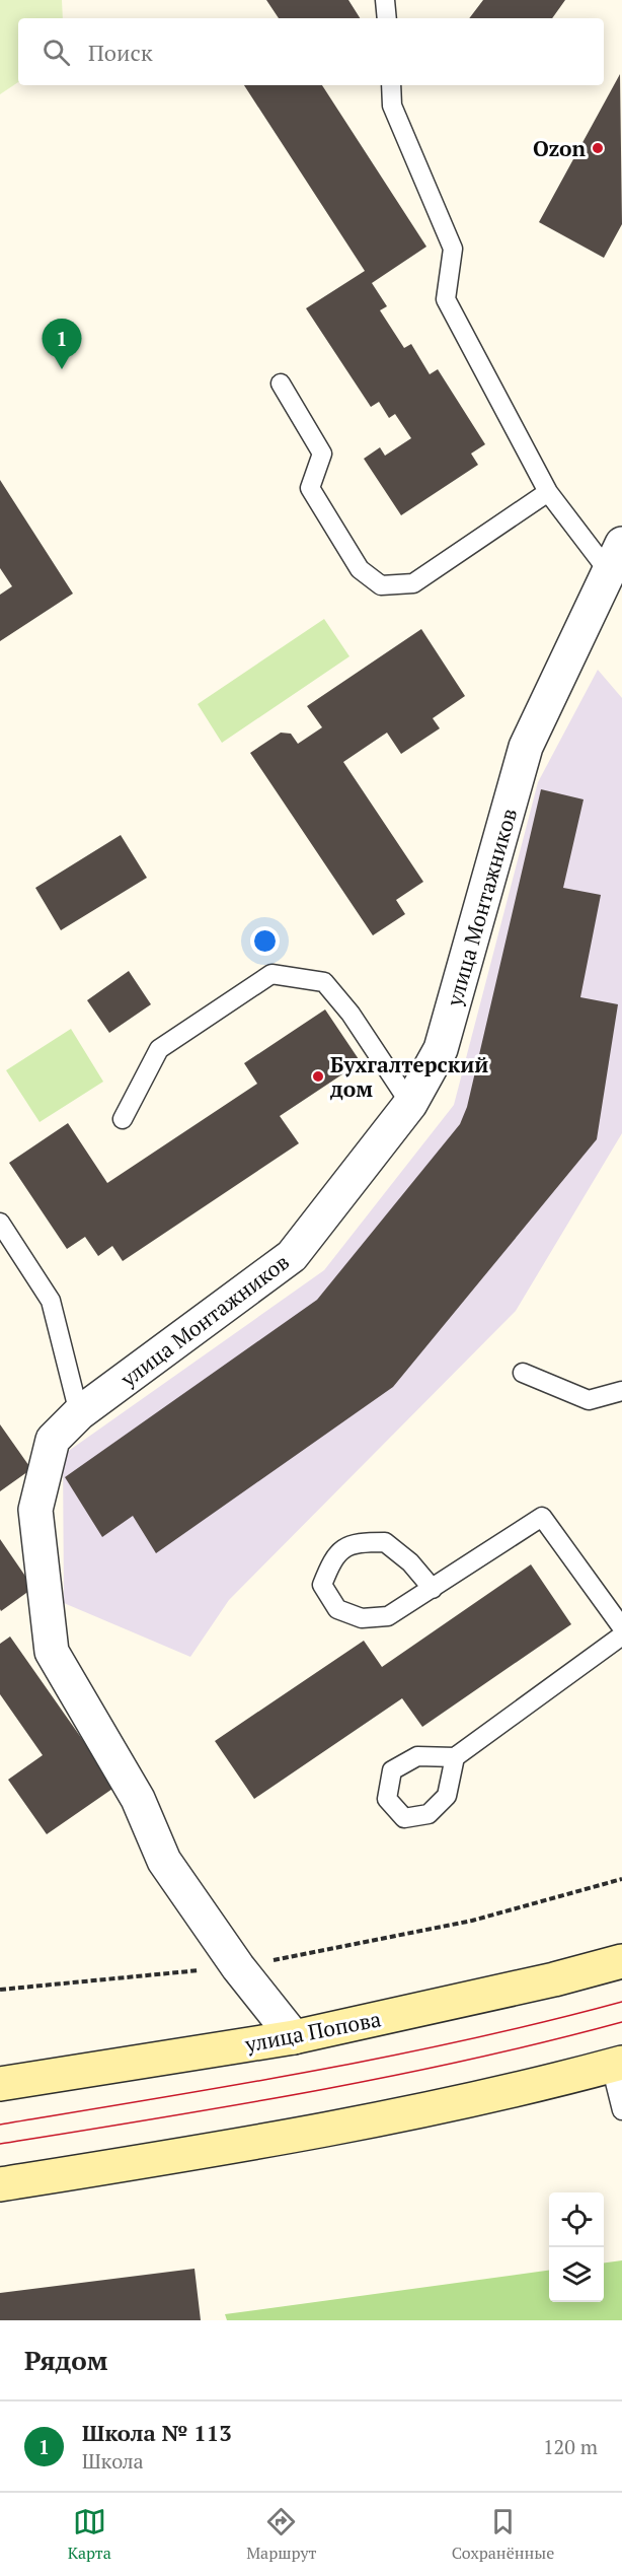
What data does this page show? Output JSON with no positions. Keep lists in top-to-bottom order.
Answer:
{
  "streets": {
    "main road": ["улица Попова"],
    "street": ["улица Монтажников"]
  },
  "crossings": [
    ["улица Монтажников", "улица Попова"]
  ],
  "places": ["Ozon", "Бухгалтерский дом"],
  "page": {
    "search": "Поиск",
    "pins": "1",
    "heading": "Рядом",
    "list": [
      {
        "mark": "1",
        "name": "Школа № 113",
        "note": "Школа",
        "value": "120 m"
      }
    ],
    "nav": ["Карта", "Маршрут", "Сохранённые"]
  }
}
